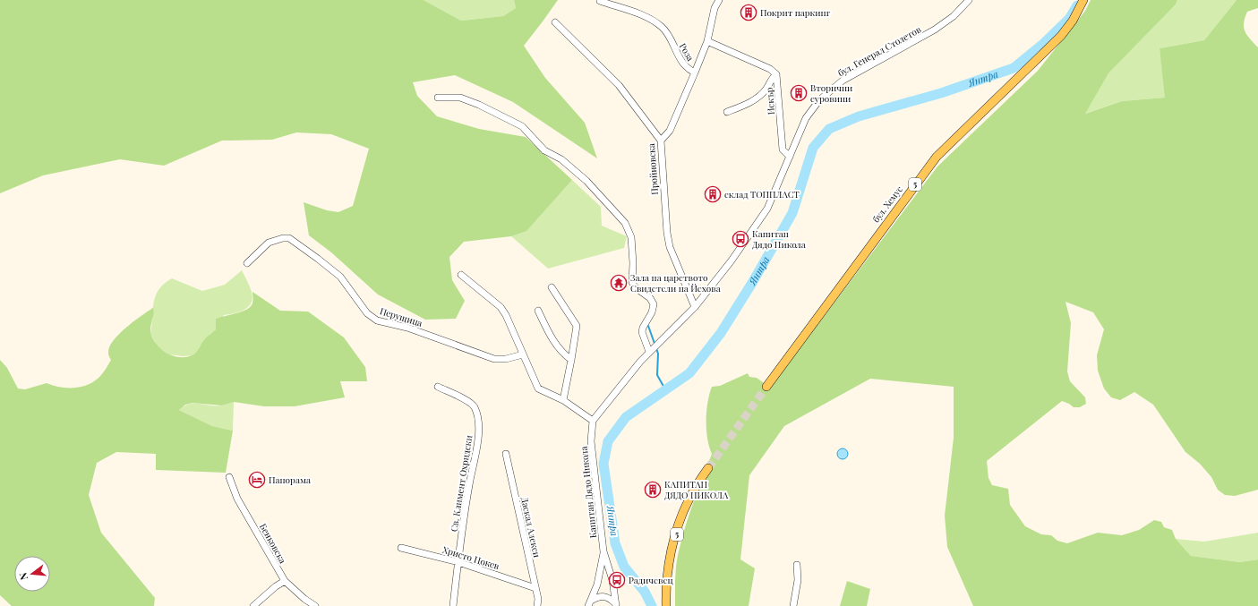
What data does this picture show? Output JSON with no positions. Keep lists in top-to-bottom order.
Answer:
{
  "streets": {
    "main road": ["5", "бул. Хемус"],
    "street": [
      "бул. Генерал Столетов",
      "Роза",
      "Искър",
      "Пройновска",
      "Перущица",
      "Св. Климент Охридски",
      "Капитан Дядо Никола",
      "Даскал Алекси",
      "Бенковска",
      "Христо Цокев"
    ]
  },
  "crossings": [
    ["бул. Генерал Столетов", "Искър"],
    ["бул. Генерал Столетов", "Пройновска"],
    ["Роза", "Пройновска"],
    ["Св. Климент Охридски", "Христо Цокев"],
    ["Даскал Алекси", "Христо Цокев"]
  ],
  "water": ["Янтра"],
  "places": {
    "building": [
      "Покрит паркинг",
      "Вторични суровини",
      "склад ТОППЛАСТ",
      "КАПИТАН ДЯДО НИКОЛА"
    ],
    "bus stop": ["Капитан Дядо Никола", "Радичевец"],
    "temple": ["Зала на царството Свидетели на Йехова"],
    "hotel": ["Панорама"]
  },
  "north": "left"
}
